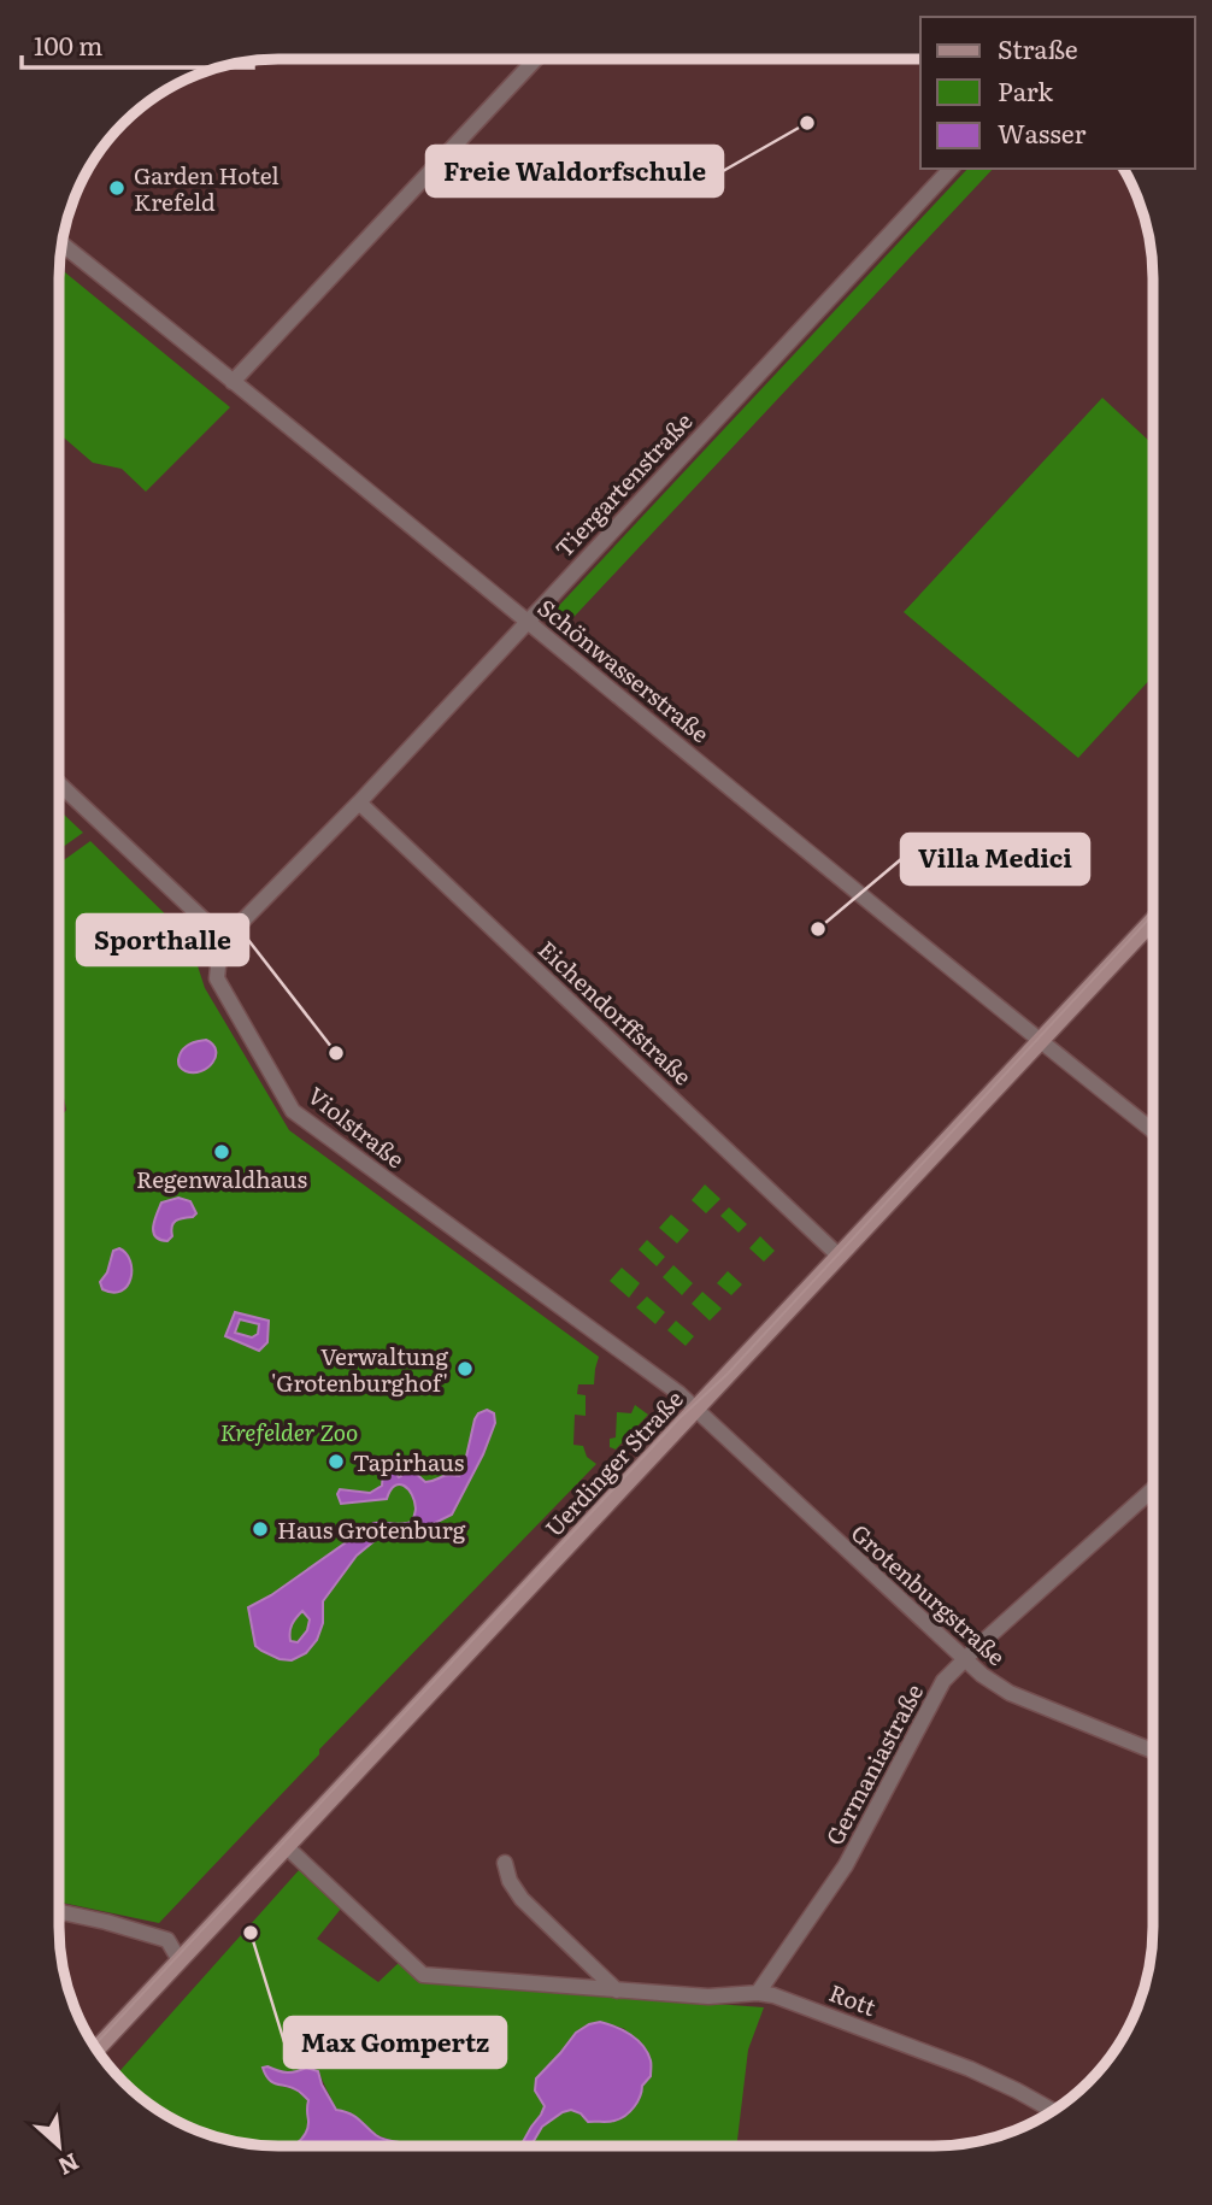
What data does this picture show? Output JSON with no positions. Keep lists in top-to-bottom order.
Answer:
{
  "streets": {
    "main road": ["Uerdinger Straße"],
    "street": [
      "Tiergartenstraße",
      "Schönwasserstraße",
      "Eichendorffstraße",
      "Violstraße",
      "Grotenburgstraße",
      "Germaniastraße",
      "Rott"
    ]
  },
  "crossings": [
    ["Tiergartenstraße", "Schönwasserstraße"],
    ["Tiergartenstraße", "Eichendorffstraße"],
    ["Tiergartenstraße", "Violstraße"],
    ["Schönwasserstraße", "Uerdinger Straße"],
    ["Eichendorffstraße", "Uerdinger Straße"],
    ["Violstraße", "Uerdinger Straße"],
    ["Violstraße", "Grotenburgstraße"],
    ["Uerdinger Straße", "Grotenburgstraße"],
    ["Uerdinger Straße", "Rott"],
    ["Grotenburgstraße", "Germaniastraße"],
    ["Germaniastraße", "Rott"]
  ],
  "parks": ["Krefelder Zoo"],
  "places": [
    "Freie Waldorfschule",
    "Garden Hotel Krefeld",
    "Villa Medici",
    "Sporthalle",
    "Regenwaldhaus",
    "Verwaltung 'Grotenburghof'",
    "Tapirhaus",
    "Haus Grotenburg",
    "Max Gompertz"
  ],
  "legend": ["Straße", "Park", "Wasser"],
  "scale_bar": "100 m",
  "north": "bottom right"
}
